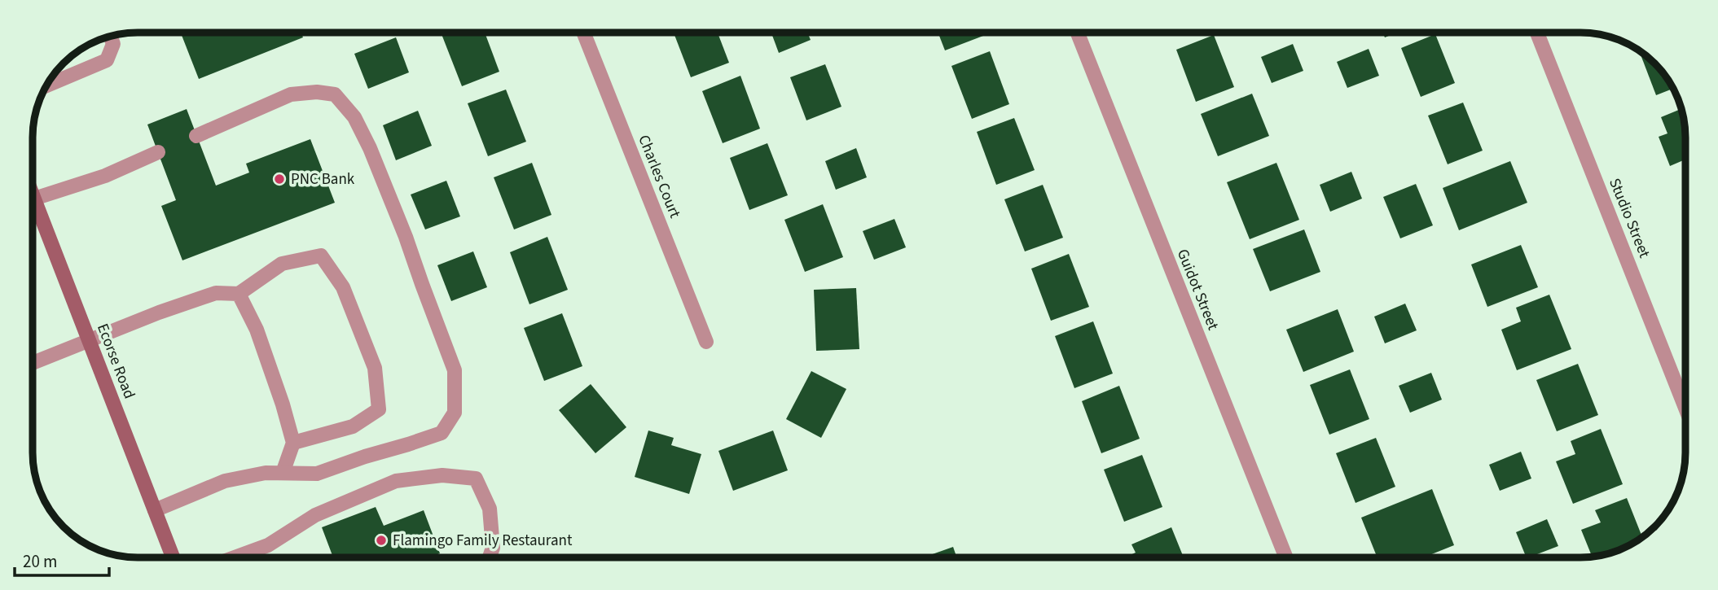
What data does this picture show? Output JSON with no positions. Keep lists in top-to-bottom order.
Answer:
{
  "streets": {
    "main road": ["Ecorse Road"],
    "street": ["Charles Court", "Studio Street", "Guidot Street"]
  },
  "places": ["PNC Bank", "Flamingo Family Restaurant"],
  "scale_bar": "20 m"
}
